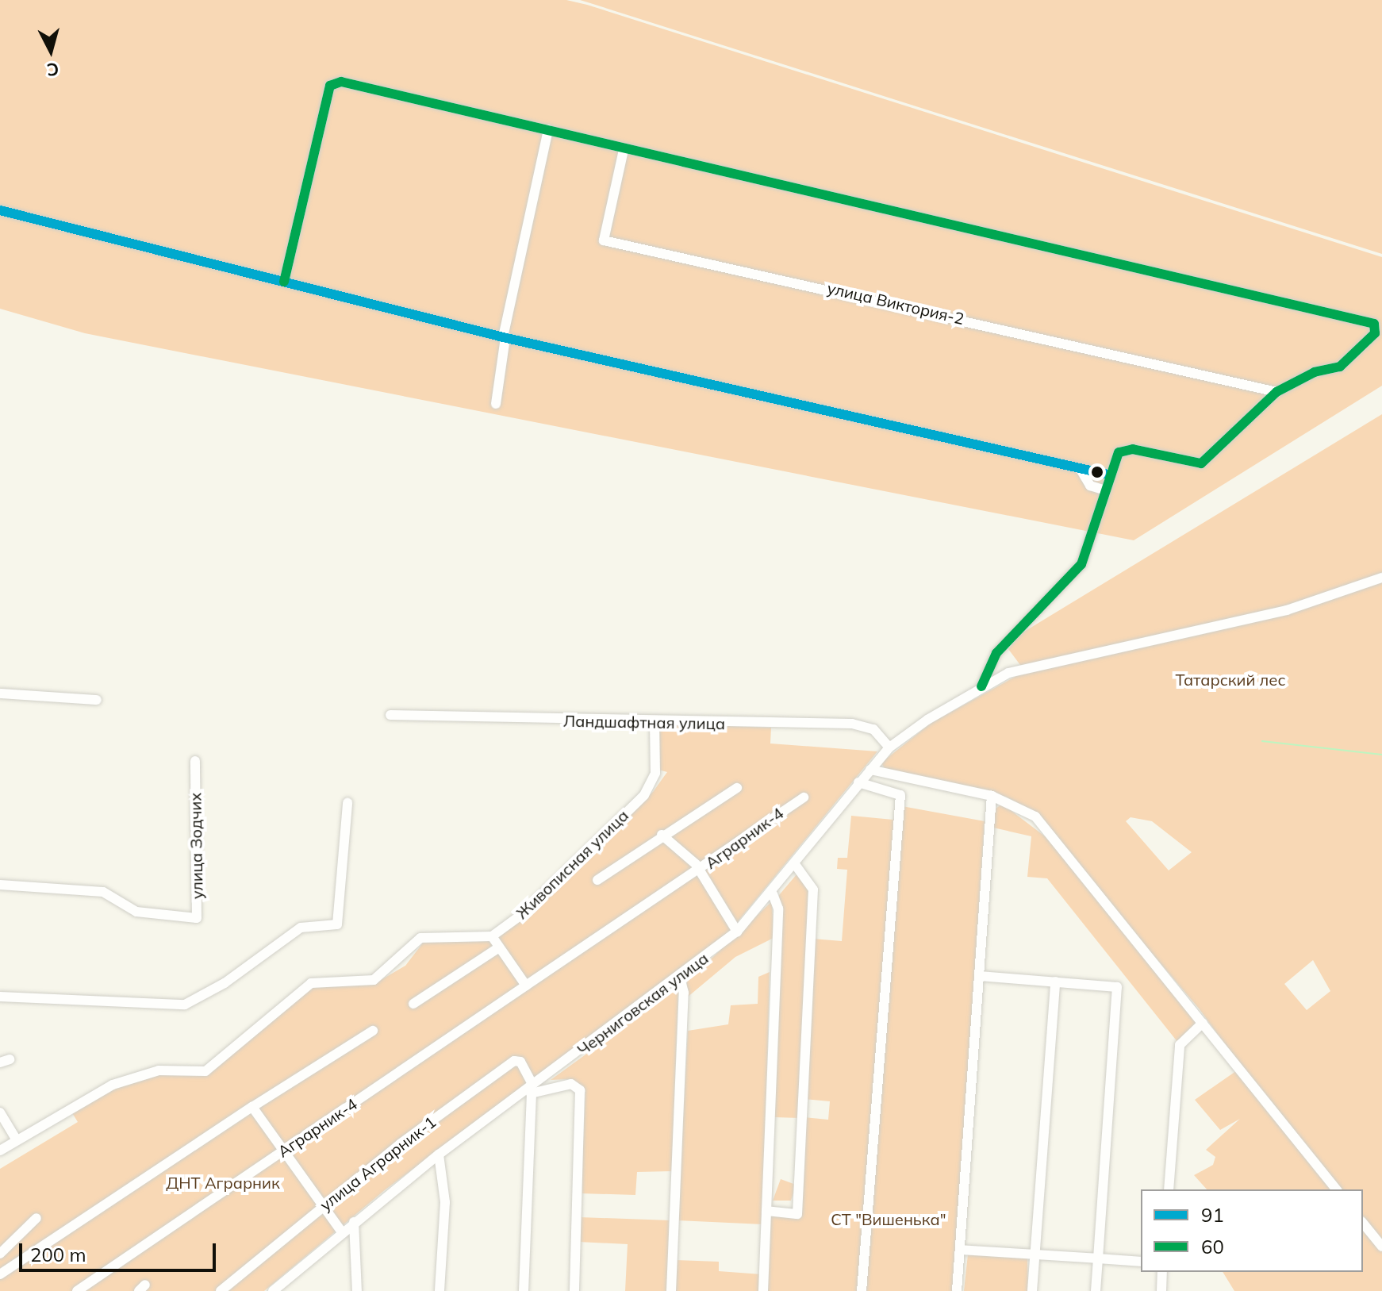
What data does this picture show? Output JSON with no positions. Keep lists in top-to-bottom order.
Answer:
{
  "streets": {
    "street": [
      "улица Виктория-2",
      "Ландшафтная улица",
      "Аграрник-4",
      "улица Зодчих",
      "Живописная улица",
      "Черниговская улица",
      "улица Аграрник-1"
    ]
  },
  "crossings": [
    ["Ландшафтная улица", "Живописная улица"],
    ["Ландшафтная улица", "Черниговская улица"],
    ["Черниговская улица", "улица Аграрник-1"]
  ],
  "parks": ["Татарский лес", "ДНТ Аграрник", "СТ \"Вишенька\""],
  "lines": ["transit line 60", "transit line 91"],
  "legend": ["91", "60"],
  "scale_bar": "200 m",
  "north": "bottom"
}
